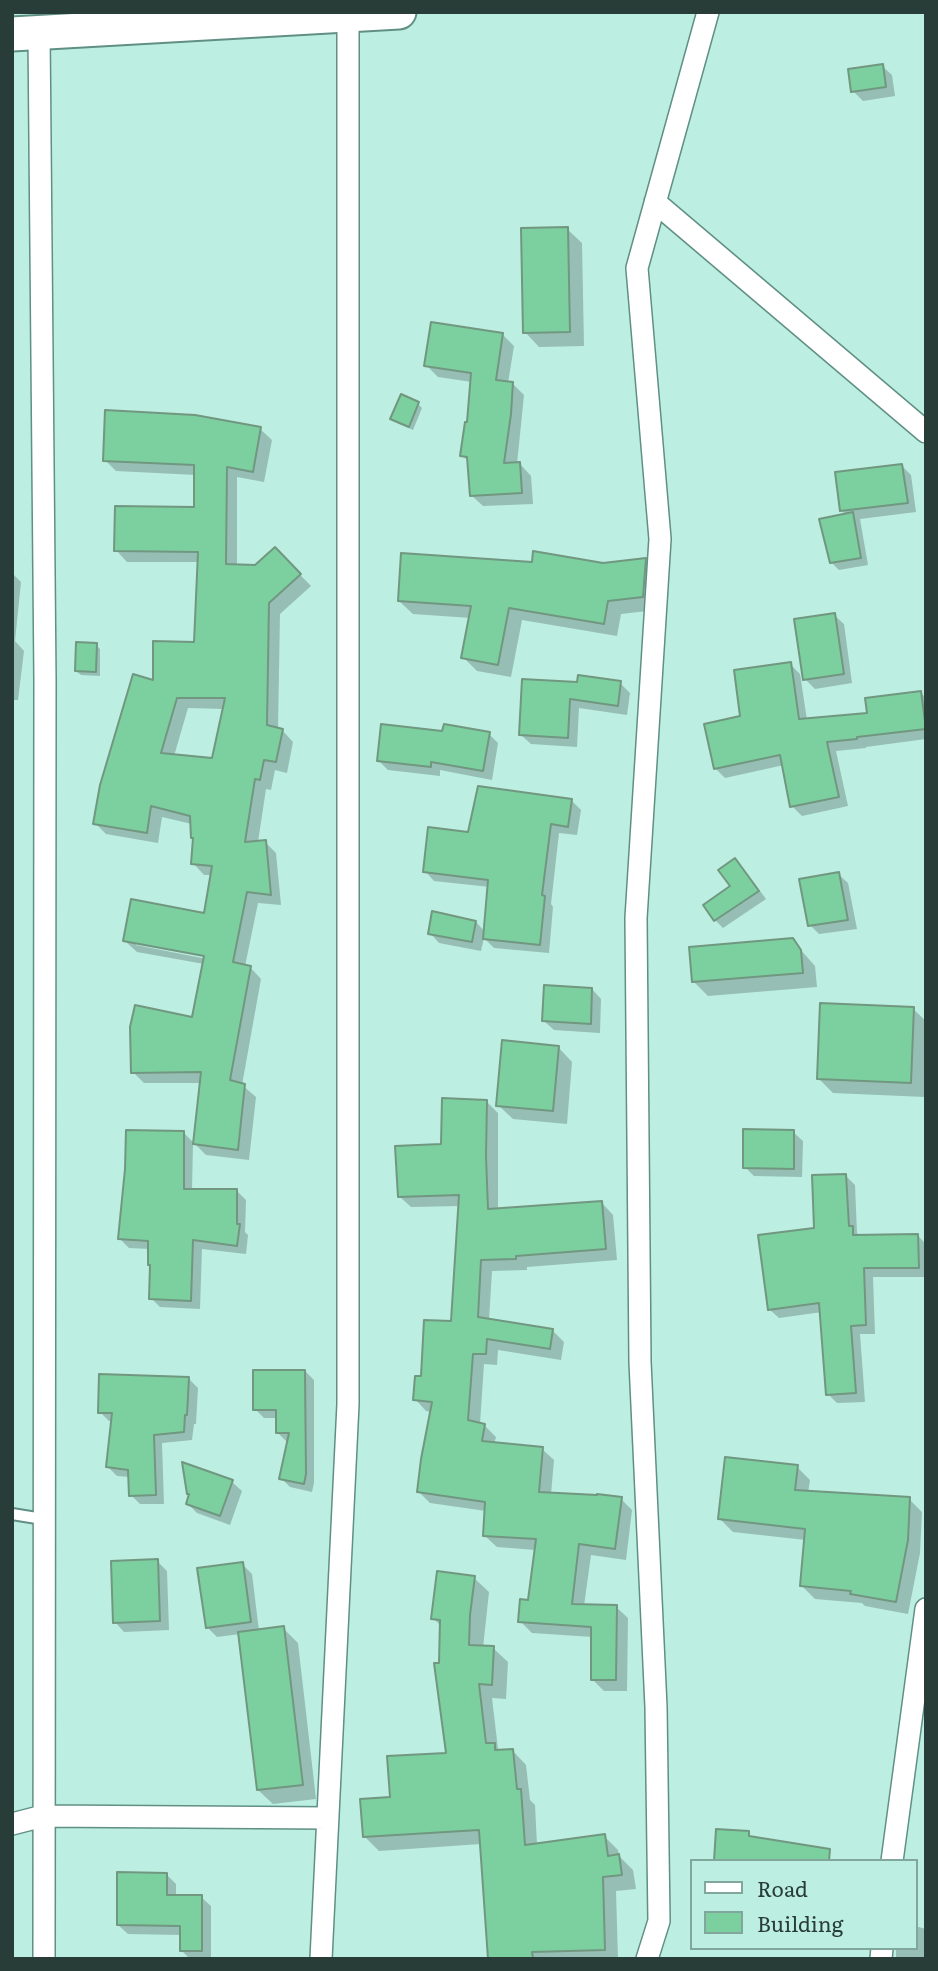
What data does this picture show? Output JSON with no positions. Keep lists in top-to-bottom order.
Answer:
{
  "legend": ["Road", "Building"]
}
